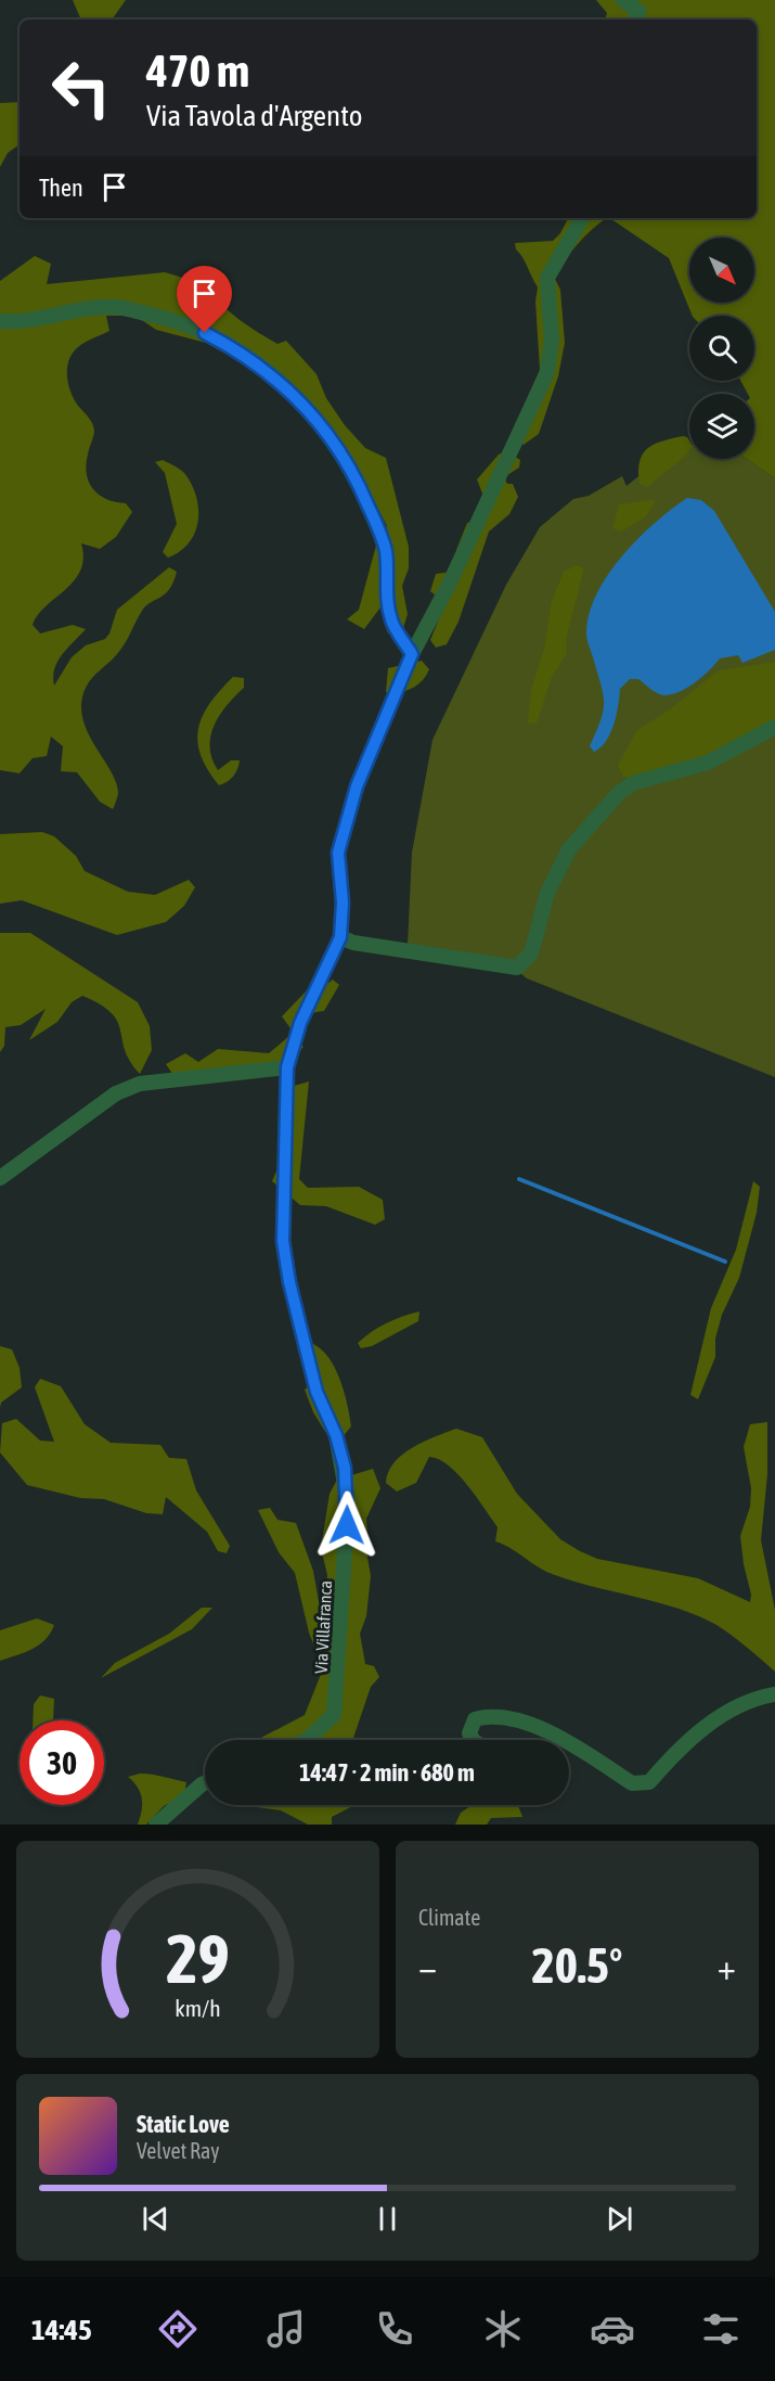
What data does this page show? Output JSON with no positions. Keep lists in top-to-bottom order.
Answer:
{
  "streets": {
    "street": ["Via Villafranca"]
  },
  "north": "bottom right",
  "page": {
    "turn": ["470 m", "Via Tavola d'Argento"],
    "then": "Then",
    "limit": "30",
    "trip": "14:47 · 2 min · 680 m",
    "tile": "Climate",
    "heat": ["−", "20.5°", "+"],
    "song": ["Static Love", "Velvet Ray"],
    "tabs": "14:45",
    "gauge": ["29", "km/h"]
  }
}
